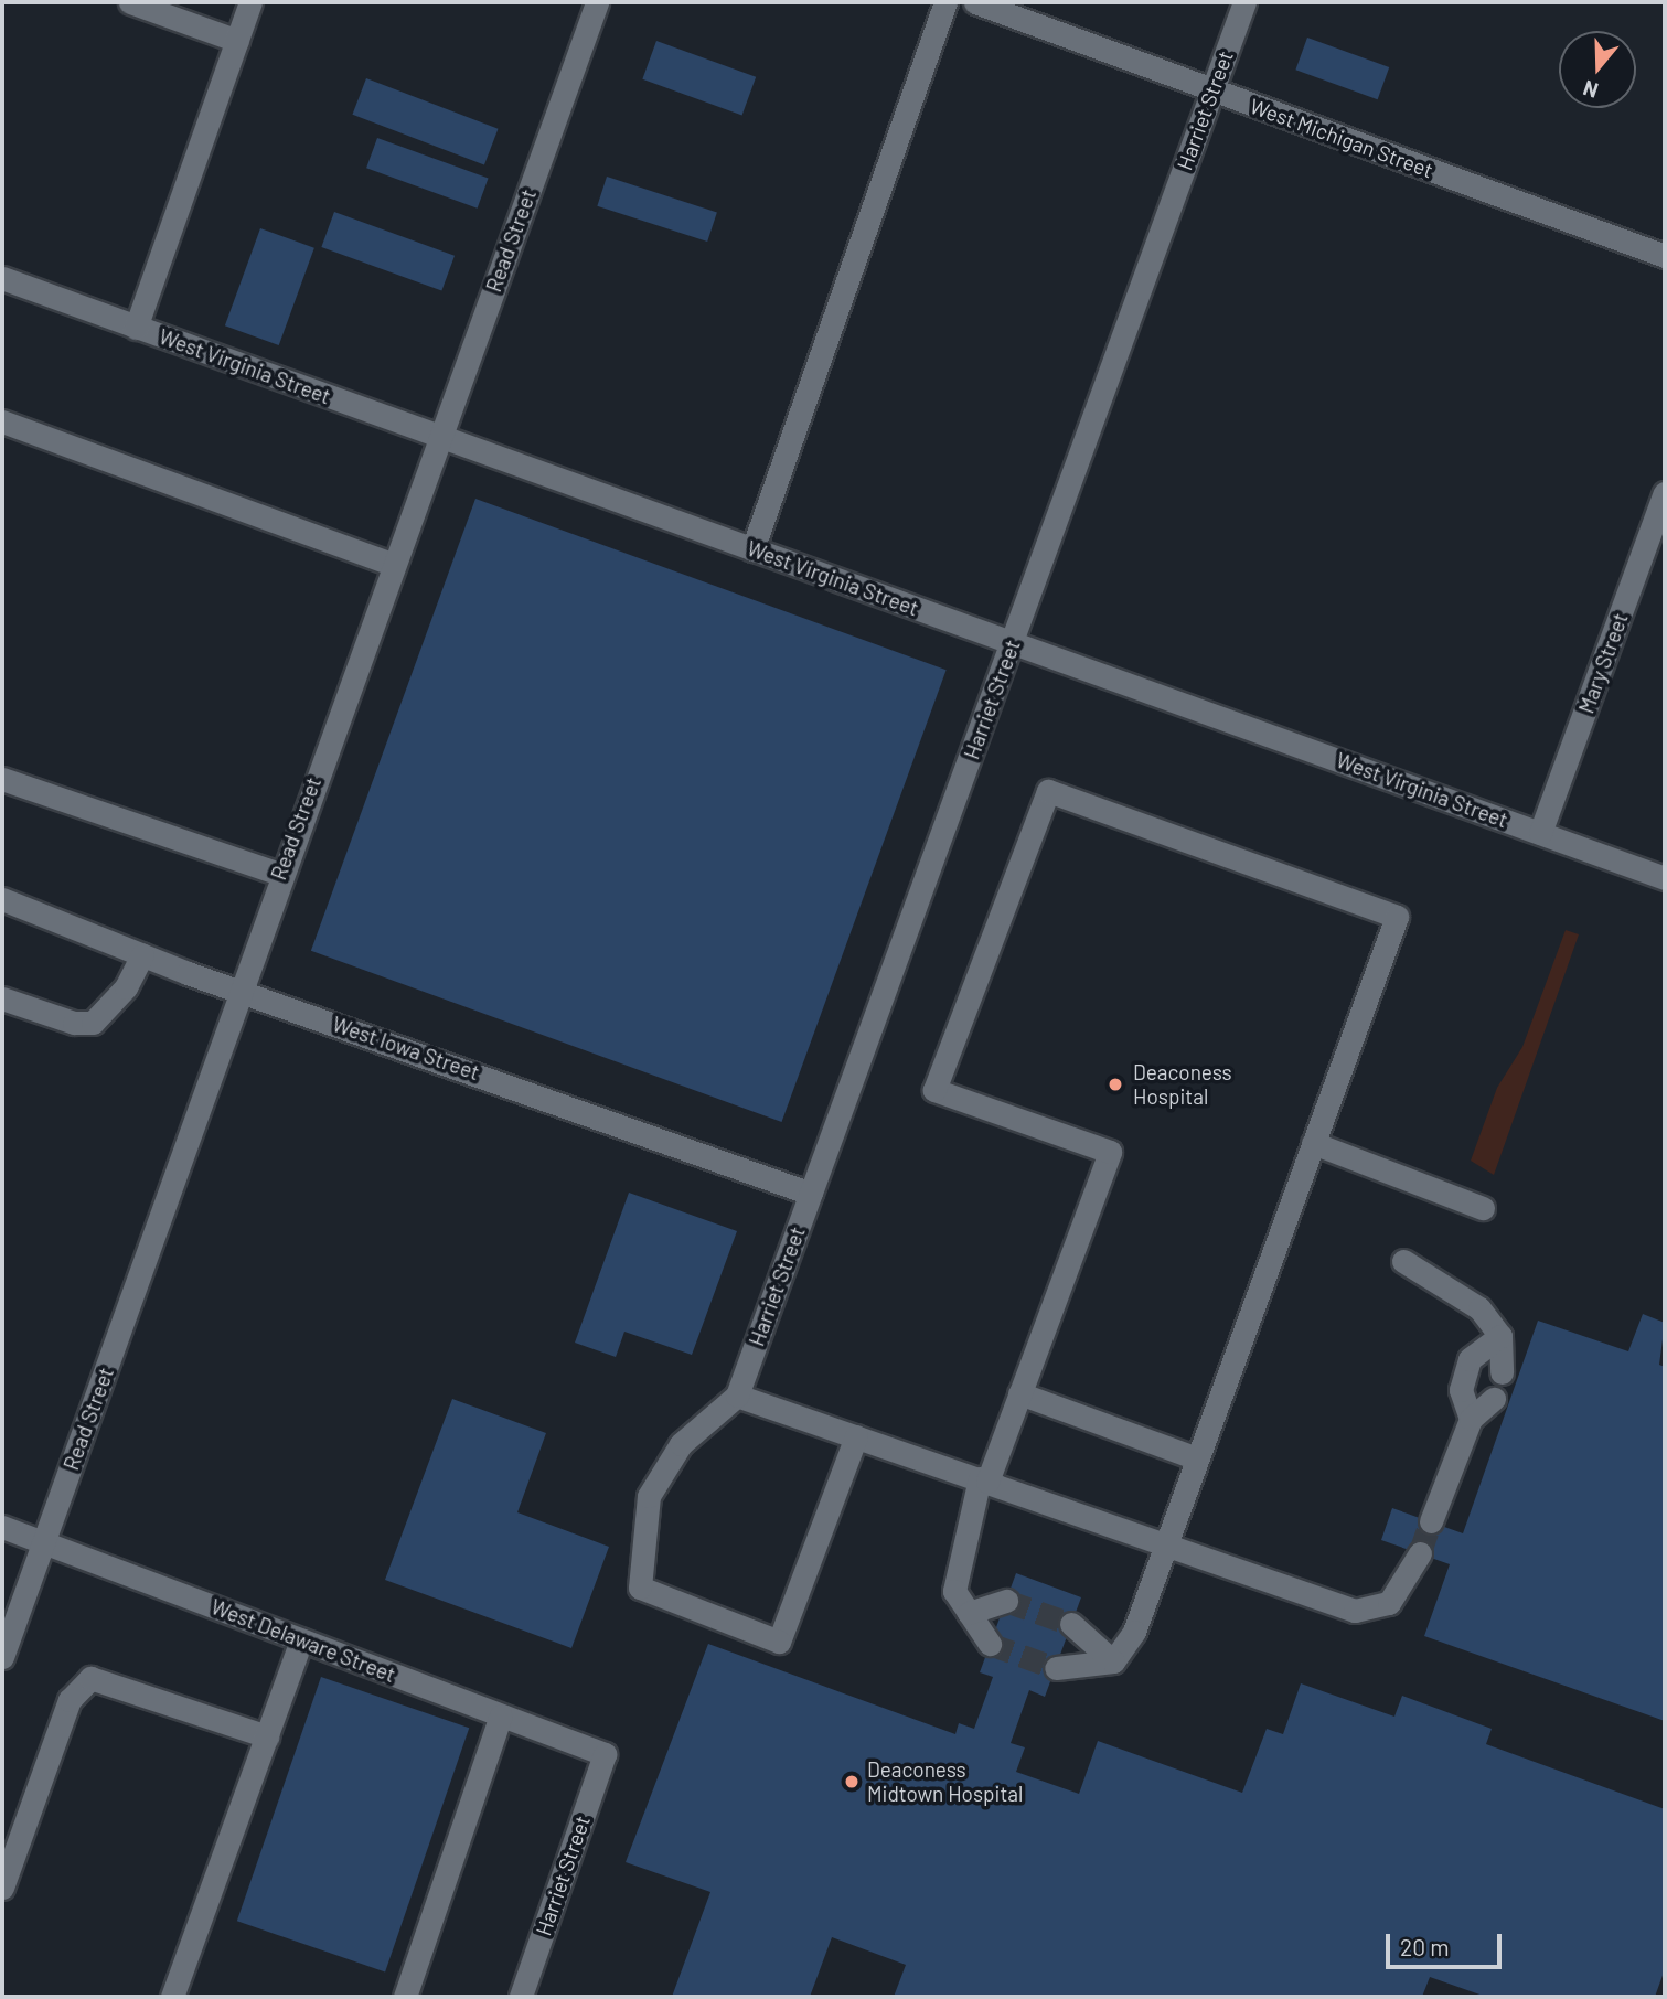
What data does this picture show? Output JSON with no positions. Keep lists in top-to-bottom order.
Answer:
{
  "streets": {
    "street": [
      "Harriet Street",
      "West Michigan Street",
      "Read Street",
      "West Virginia Street",
      "Mary Street",
      "West Iowa Street",
      "West Delaware Street"
    ]
  },
  "crossings": [
    ["Harriet Street", "West Michigan Street"],
    ["Harriet Street", "West Virginia Street"],
    ["Harriet Street", "West Iowa Street"],
    ["Harriet Street", "West Delaware Street"],
    ["Read Street", "West Virginia Street"],
    ["Read Street", "West Iowa Street"],
    ["Read Street", "West Delaware Street"],
    ["West Virginia Street", "Mary Street"]
  ],
  "places": ["Deaconess Hospital", "Deaconess Midtown Hospital"],
  "scale_bar": "20 m",
  "north": "bottom"
}
